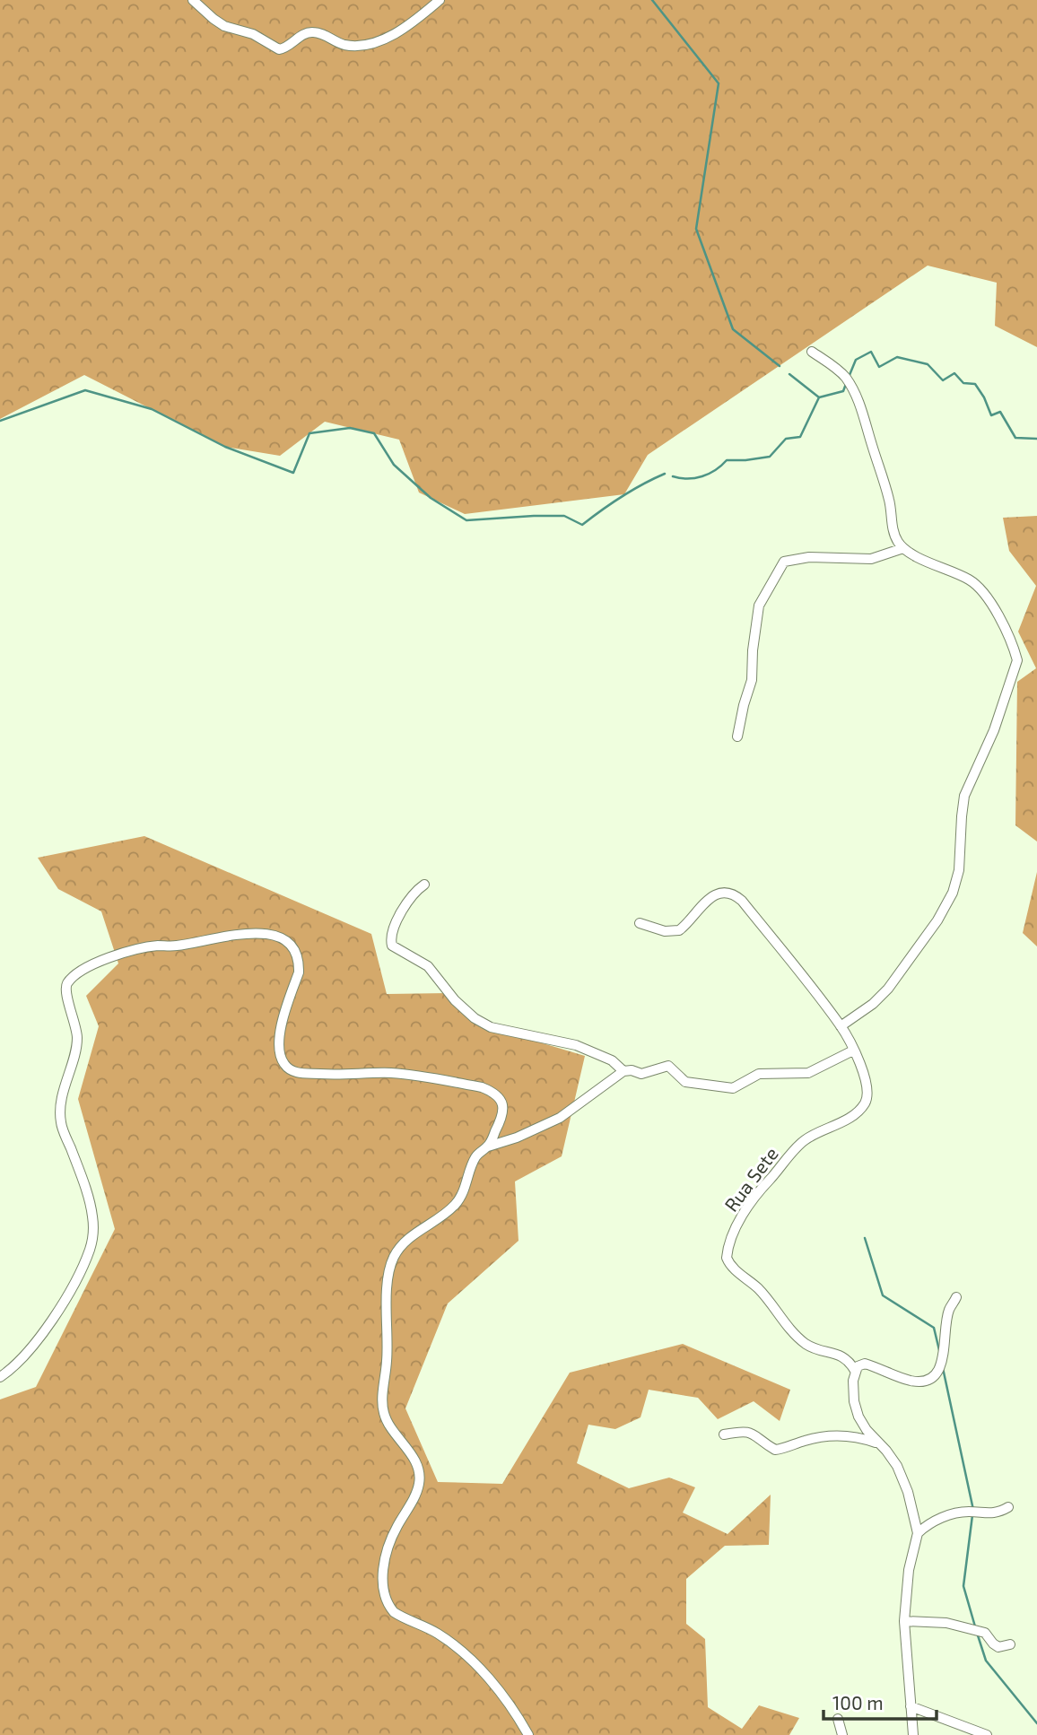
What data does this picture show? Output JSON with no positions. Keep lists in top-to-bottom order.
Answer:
{
  "streets": {
    "street": ["Rua Sete"]
  },
  "scale_bar": "100 m"
}
